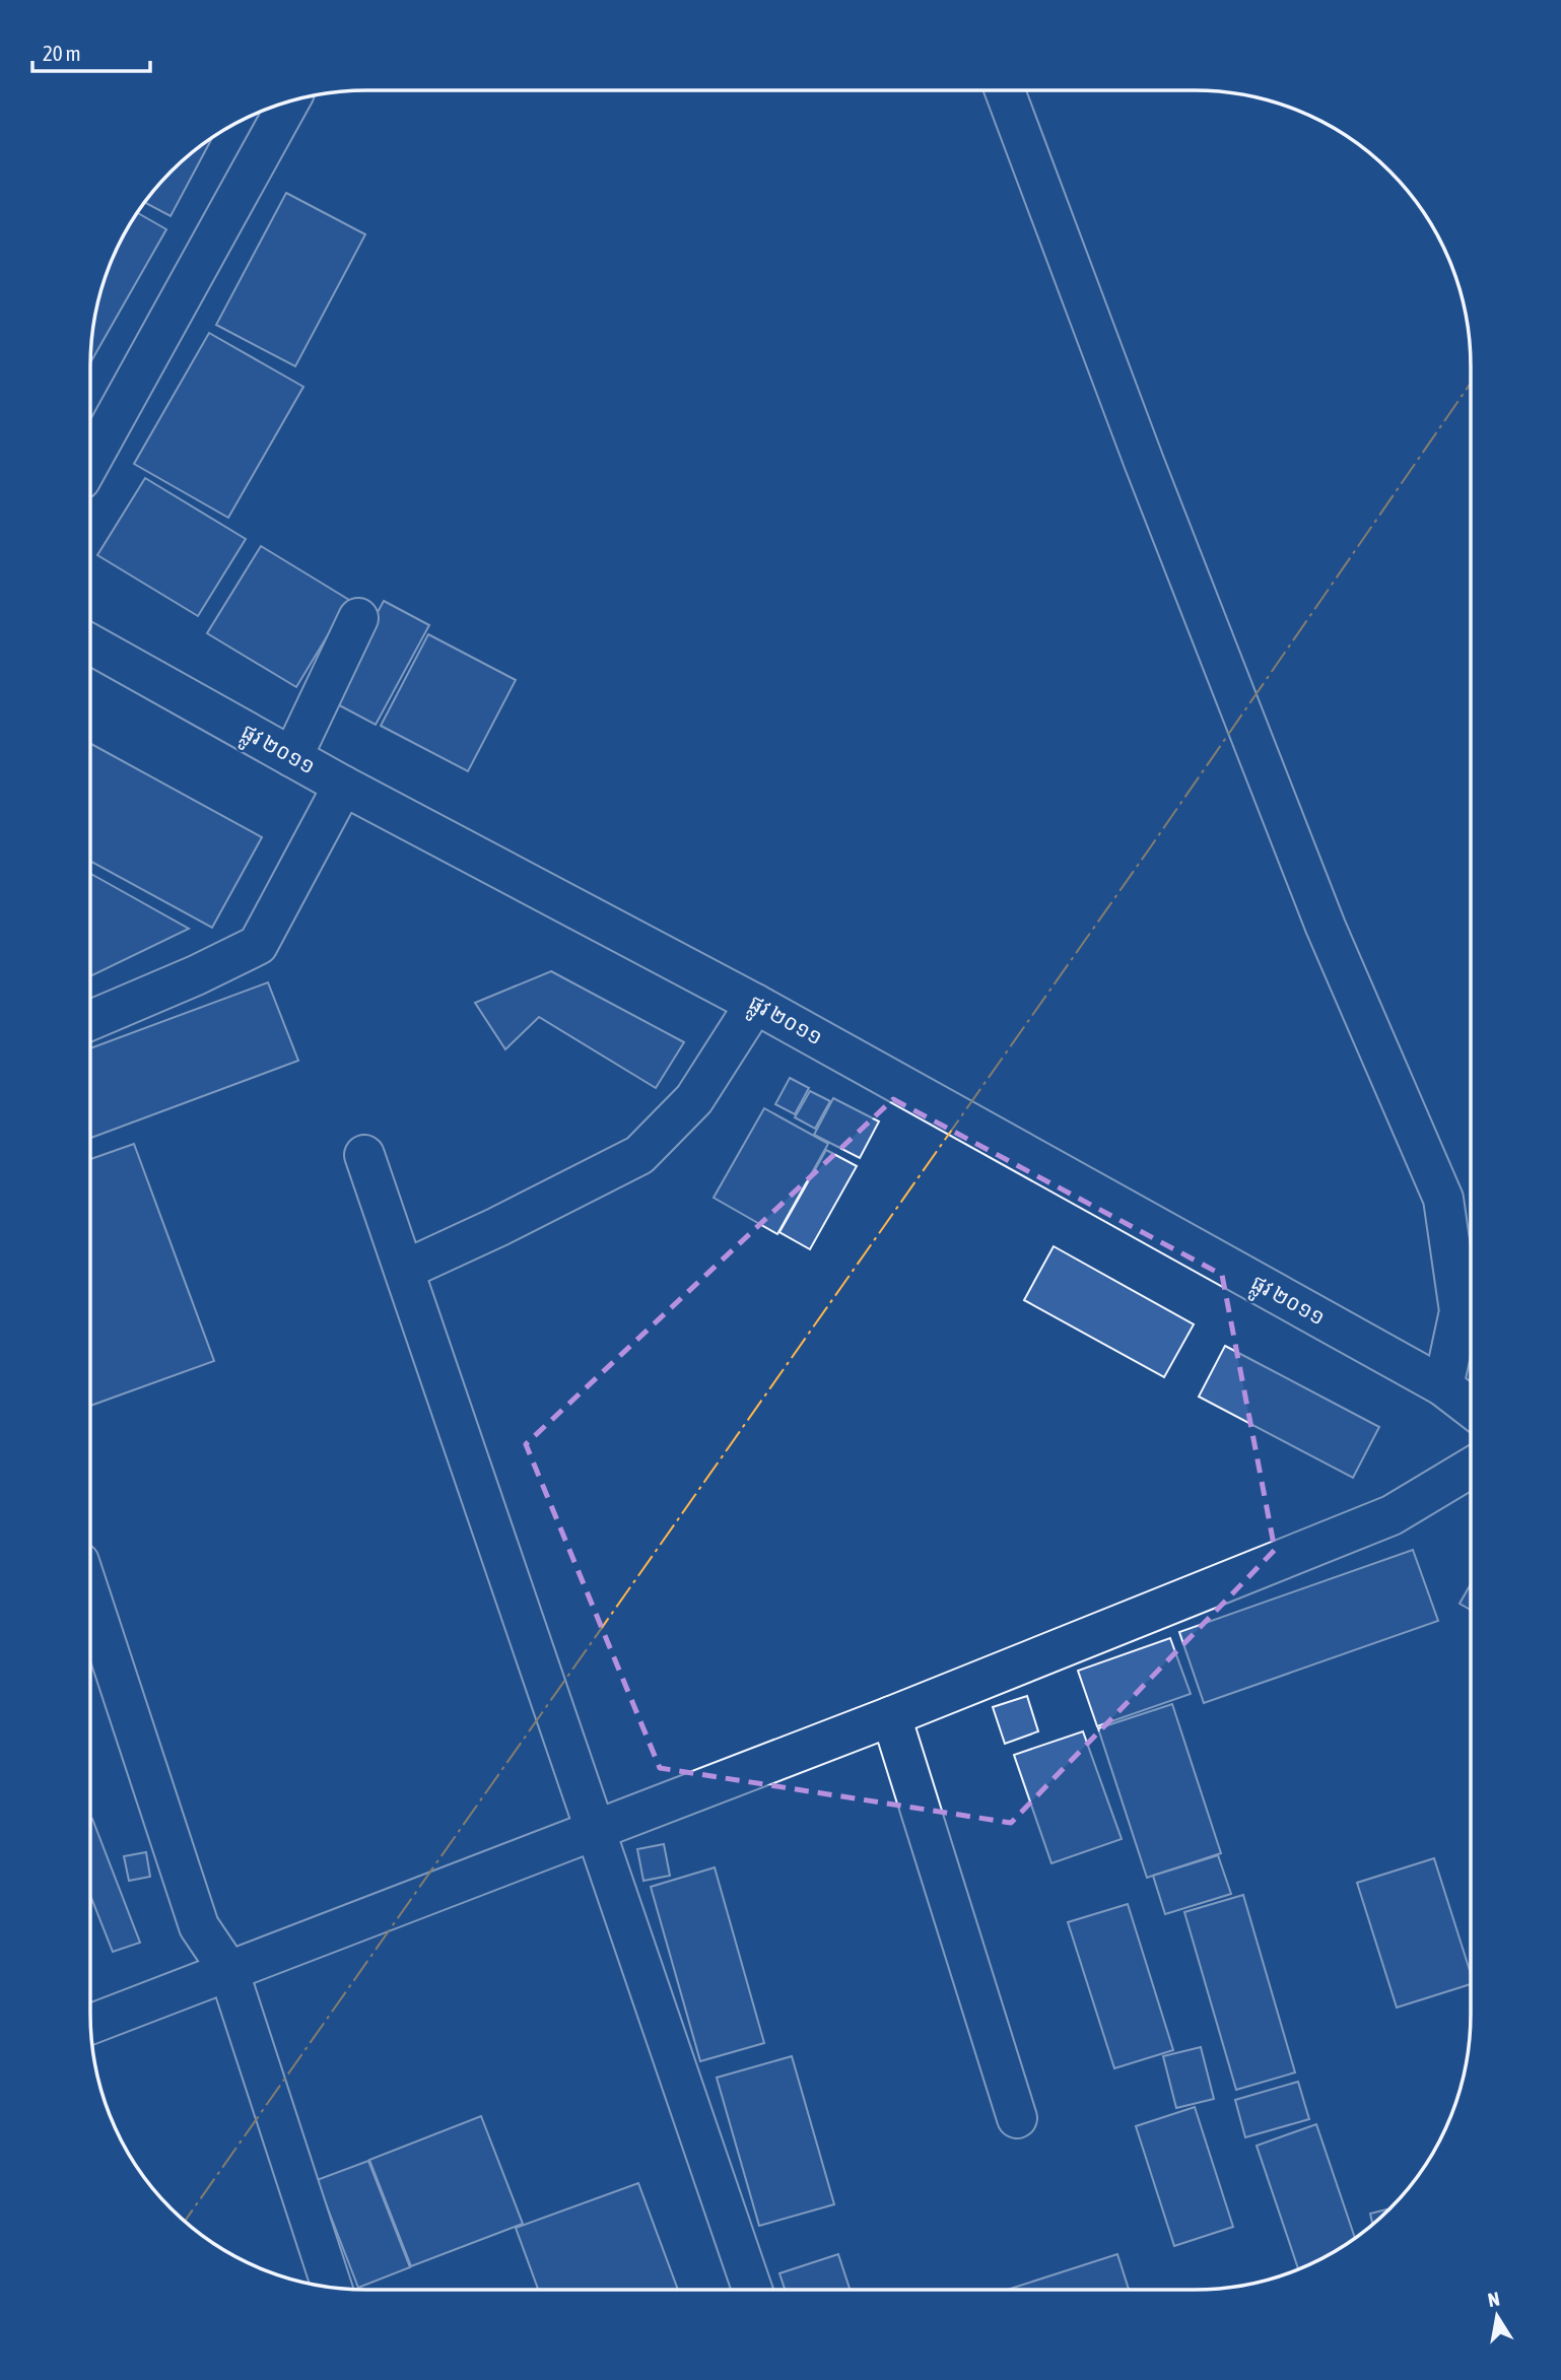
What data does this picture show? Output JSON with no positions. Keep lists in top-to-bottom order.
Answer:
{
  "streets": {
    "street": ["ផ្លូវ ២០១១"]
  },
  "scale_bar": "20 m",
  "north": "top"
}
